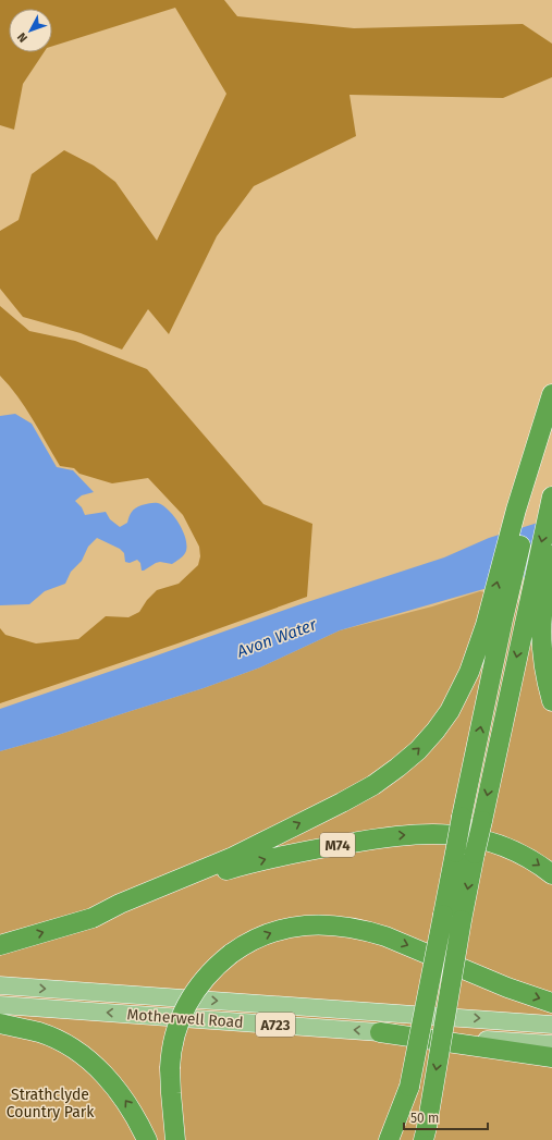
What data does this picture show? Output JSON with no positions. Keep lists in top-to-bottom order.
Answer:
{
  "streets": {
    "highway": ["M74"],
    "main road": ["Motherwell Road", "A723"]
  },
  "water": ["Avon Water"],
  "parks": ["Strathclyde Country Park"],
  "scale_bar": "50 m",
  "north": "bottom left"
}
